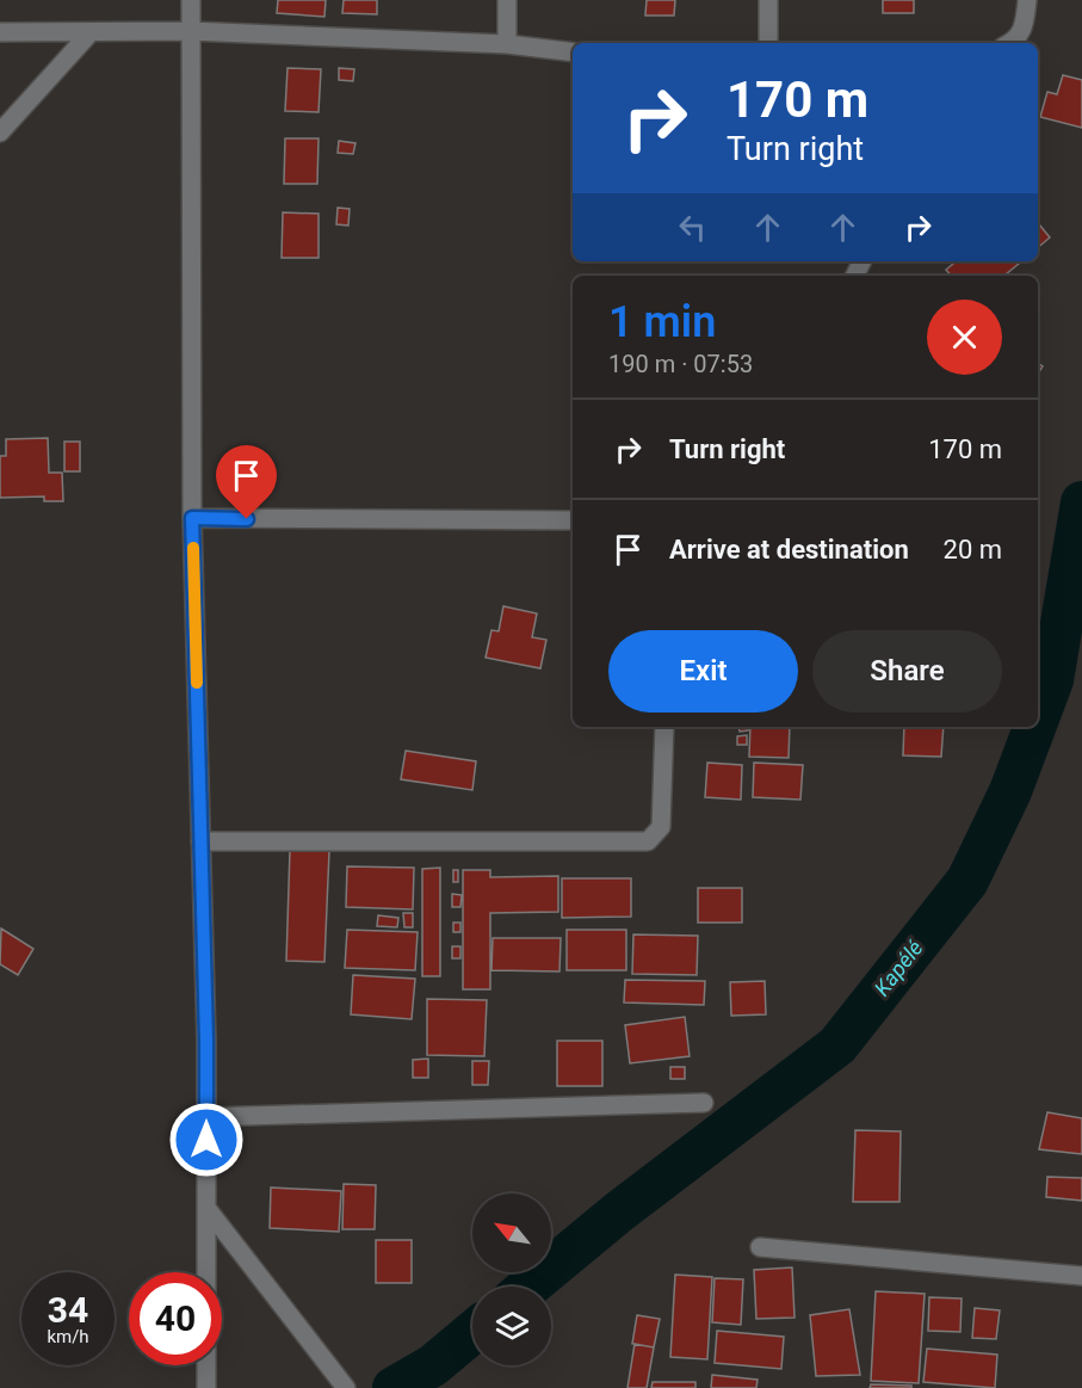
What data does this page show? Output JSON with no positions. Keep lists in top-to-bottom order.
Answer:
{
  "water": ["Kapélé"],
  "north": "top left",
  "page": {
    "turn": ["170 m", "Turn right"],
    "heading": ["1 min", "190 m · 07:53"],
    "list": [
      {
        "name": "Turn right",
        "value": "170 m"
      },
      {
        "name": "Arrive at destination",
        "value": "20 m"
      }
    ],
    "buttons": ["Exit", "Share"],
    "speed": "34 km/h",
    "limit": "40"
  }
}
